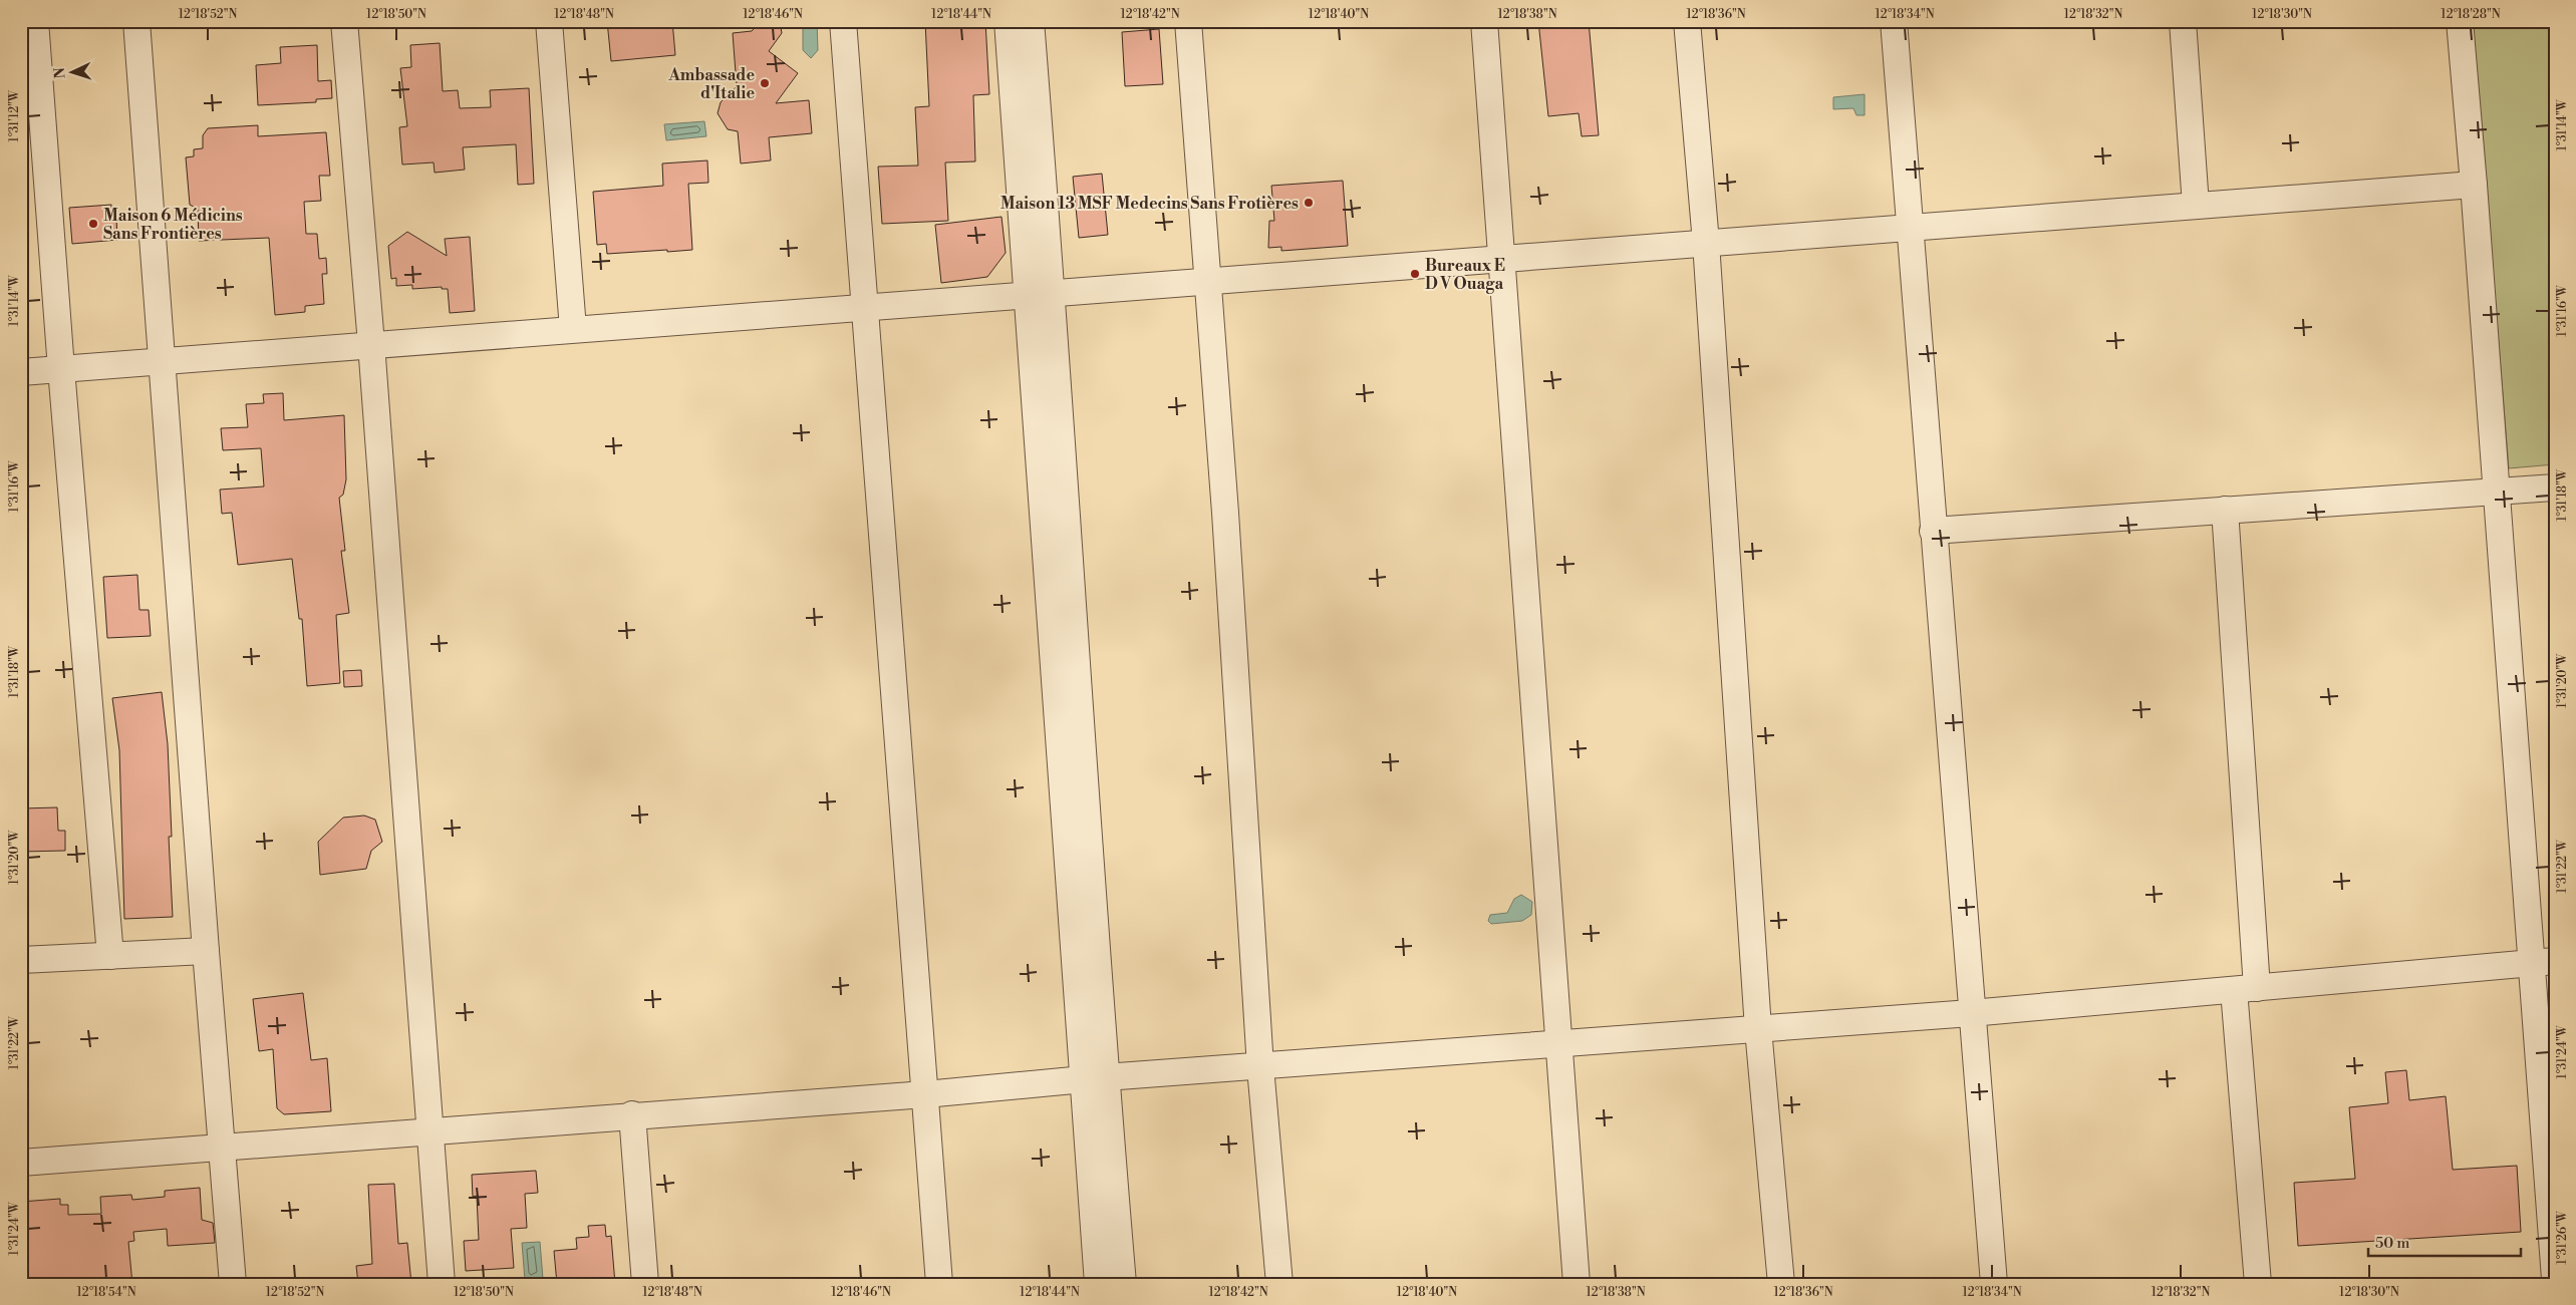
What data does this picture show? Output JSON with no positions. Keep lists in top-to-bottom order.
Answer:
{
  "places": [
    "Ambassade d'Italie",
    "Maison 13 MSF Medecins Sans Frotières",
    "Maison 6 Médicins Sans Frontières",
    "Bureaux E D V Ouaga"
  ],
  "scale_bar": "50 m",
  "north": "left",
  "coordinates": [
    "12°18'52\"N",
    "12°18'50\"N",
    "12°18'48\"N",
    "12°18'46\"N",
    "12°18'44\"N",
    "12°18'42\"N",
    "12°18'40\"N",
    "12°18'38\"N",
    "12°18'36\"N",
    "12°18'34\"N",
    "12°18'32\"N",
    "12°18'30\"N",
    "12°18'28\"N",
    "1°31'12\"W",
    "1°31'14\"W",
    "1°31'16\"W",
    "1°31'18\"W",
    "1°31'20\"W",
    "1°31'22\"W",
    "1°31'24\"W",
    "1°31'26\"W",
    "12°18'54\"N"
  ]
}
